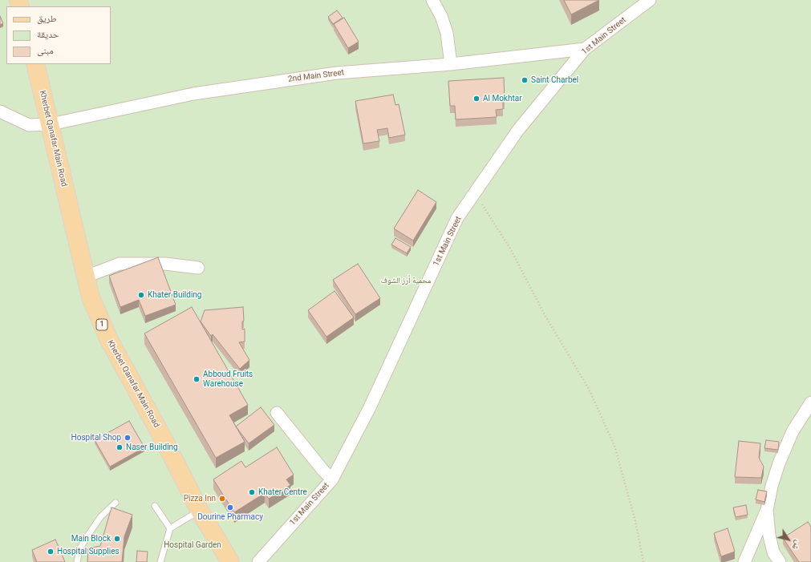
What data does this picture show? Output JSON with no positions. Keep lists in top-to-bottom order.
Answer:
{
  "streets": {
    "main road": ["Kherbet Qanafar Main Road", "1"],
    "street": ["1st Main Street", "2nd Main Street"]
  },
  "crossings": [
    ["1st Main Street", "2nd Main Street"],
    ["2nd Main Street", "Kherbet Qanafar Main Road"]
  ],
  "parks": ["محمية أرز الشوف", "Hospital Garden"],
  "places": [
    "Saint Charbel",
    "Al Mokhtar",
    "Khater Building",
    "Abboud Fruits Warehouse",
    "Hospital Shop",
    "Naser Building",
    "Khater Centre",
    "Pizza Inn",
    "Dourine Pharmacy",
    "Main Block",
    "Hospital Supplies"
  ],
  "legend": ["طريق", "حديقة", "مبنى"],
  "north": "bottom right"
}
